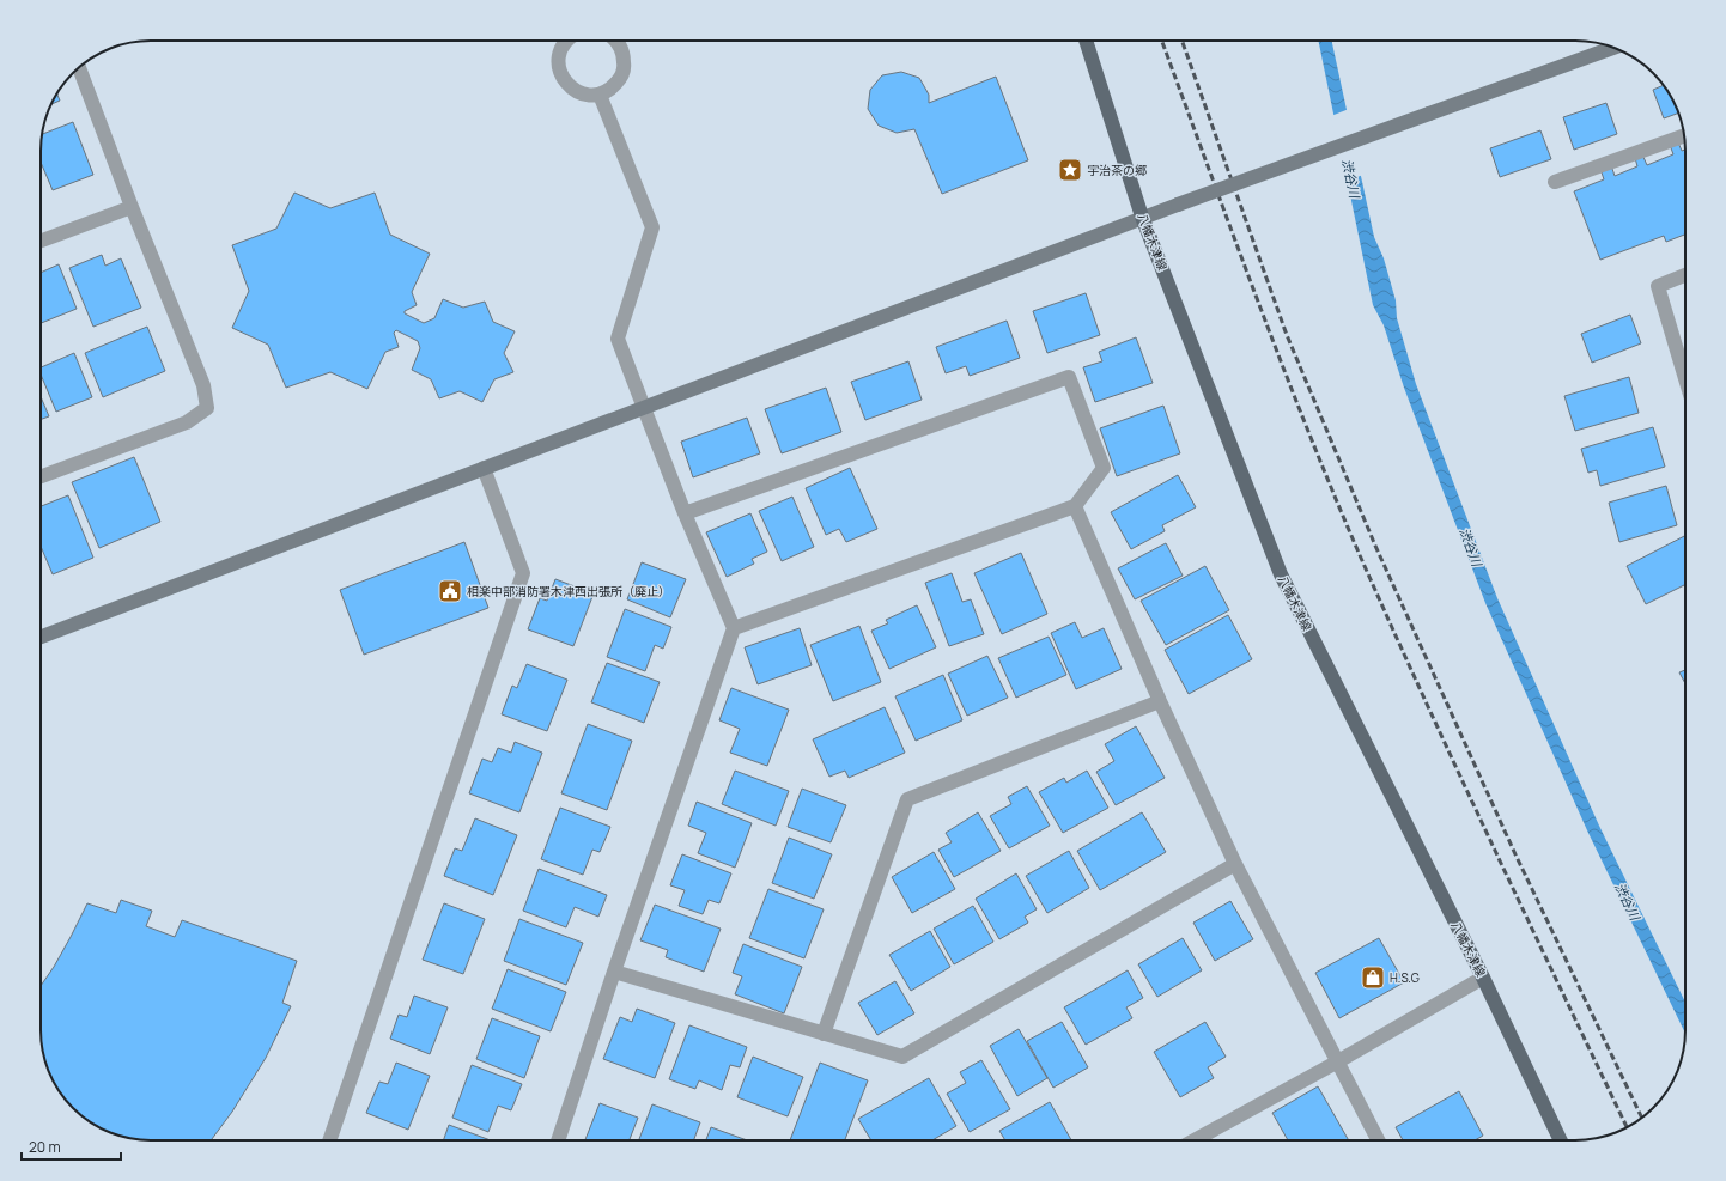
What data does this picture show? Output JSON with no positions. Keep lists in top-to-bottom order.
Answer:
{
  "streets": {
    "main road": ["八幡木津線"]
  },
  "water": ["渋谷川"],
  "places": {
    "place": ["宇治茶の郷"],
    "public building": ["相楽中部消防署木津西出張所（廃止）"],
    "shop": ["H.S.G"]
  },
  "scale_bar": "20 m"
}
